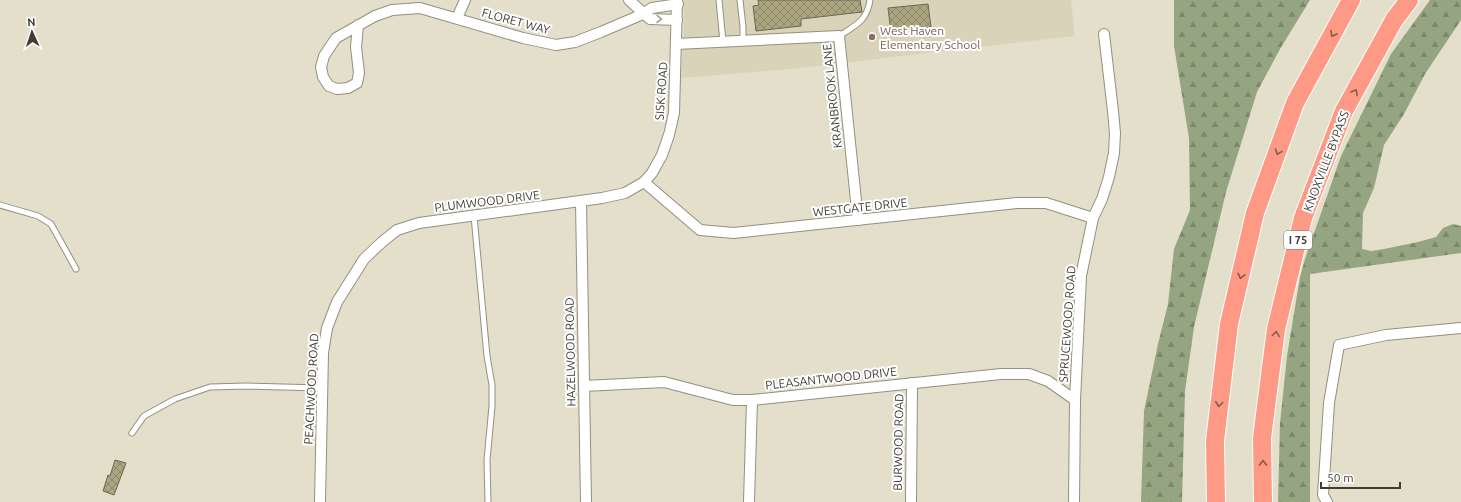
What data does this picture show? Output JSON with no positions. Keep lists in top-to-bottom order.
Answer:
{
  "streets": {
    "highway": ["KNOXVILLE BYPASS", "I 75"],
    "street": [
      "FLORET WAY",
      "SISK ROAD",
      "KRANBROOK LANE",
      "PLUMWOOD DRIVE",
      "WESTGATE DRIVE",
      "SPRUCEWOOD ROAD",
      "HAZELWOOD ROAD",
      "PLEASANTWOOD DRIVE",
      "PEACHWOOD ROAD",
      "BURWOOD ROAD"
    ]
  },
  "crossings": [
    ["FLORET WAY", "SISK ROAD"],
    ["SISK ROAD", "KRANBROOK LANE"],
    ["SISK ROAD", "PLUMWOOD DRIVE"],
    ["SISK ROAD", "WESTGATE DRIVE"],
    ["SISK ROAD", "HAZELWOOD ROAD"],
    ["KRANBROOK LANE", "WESTGATE DRIVE"],
    ["PLUMWOOD DRIVE", "HAZELWOOD ROAD"],
    ["PLUMWOOD DRIVE", "PEACHWOOD ROAD"],
    ["WESTGATE DRIVE", "SPRUCEWOOD ROAD"],
    ["SPRUCEWOOD ROAD", "PLEASANTWOOD DRIVE"],
    ["HAZELWOOD ROAD", "PLEASANTWOOD DRIVE"],
    ["PLEASANTWOOD DRIVE", "BURWOOD ROAD"]
  ],
  "places": ["West Haven Elementary School"],
  "scale_bar": "50 m",
  "north": "top"
}
